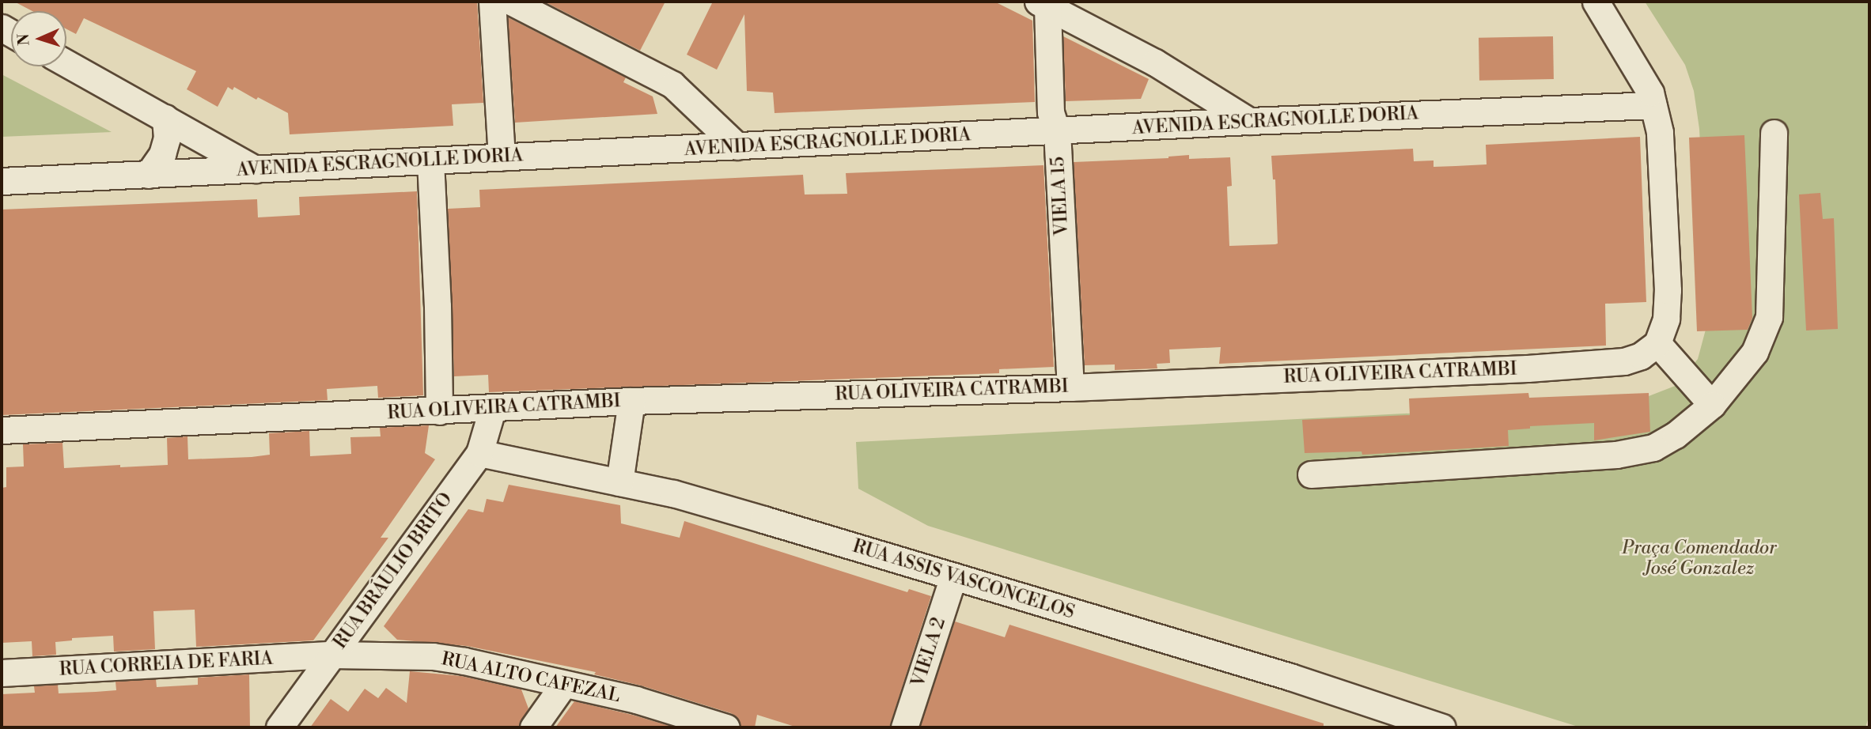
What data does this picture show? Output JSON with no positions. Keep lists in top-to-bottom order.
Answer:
{
  "streets": {
    "street": [
      "AVENIDA ESCRAGNOLLE DORIA",
      "VIELA 15",
      "RUA OLIVEIRA CATRAMBI",
      "RUA BRÁULIO BRITO",
      "RUA ASSIS VASCONCELOS",
      "VIELA 2",
      "RUA CORREIA DE FARIA",
      "RUA ALTO CAFEZAL"
    ]
  },
  "crossings": [
    ["AVENIDA ESCRAGNOLLE DORIA", "VIELA 15"],
    ["VIELA 15", "RUA OLIVEIRA CATRAMBI"],
    ["RUA OLIVEIRA CATRAMBI", "RUA BRÁULIO BRITO"],
    ["RUA BRÁULIO BRITO", "RUA ASSIS VASCONCELOS"],
    ["RUA BRÁULIO BRITO", "RUA CORREIA DE FARIA"],
    ["RUA BRÁULIO BRITO", "RUA ALTO CAFEZAL"],
    ["RUA ASSIS VASCONCELOS", "VIELA 2"],
    ["RUA CORREIA DE FARIA", "RUA ALTO CAFEZAL"]
  ],
  "parks": ["Praça Comendador José Gonzalez"],
  "north": "left"
}
